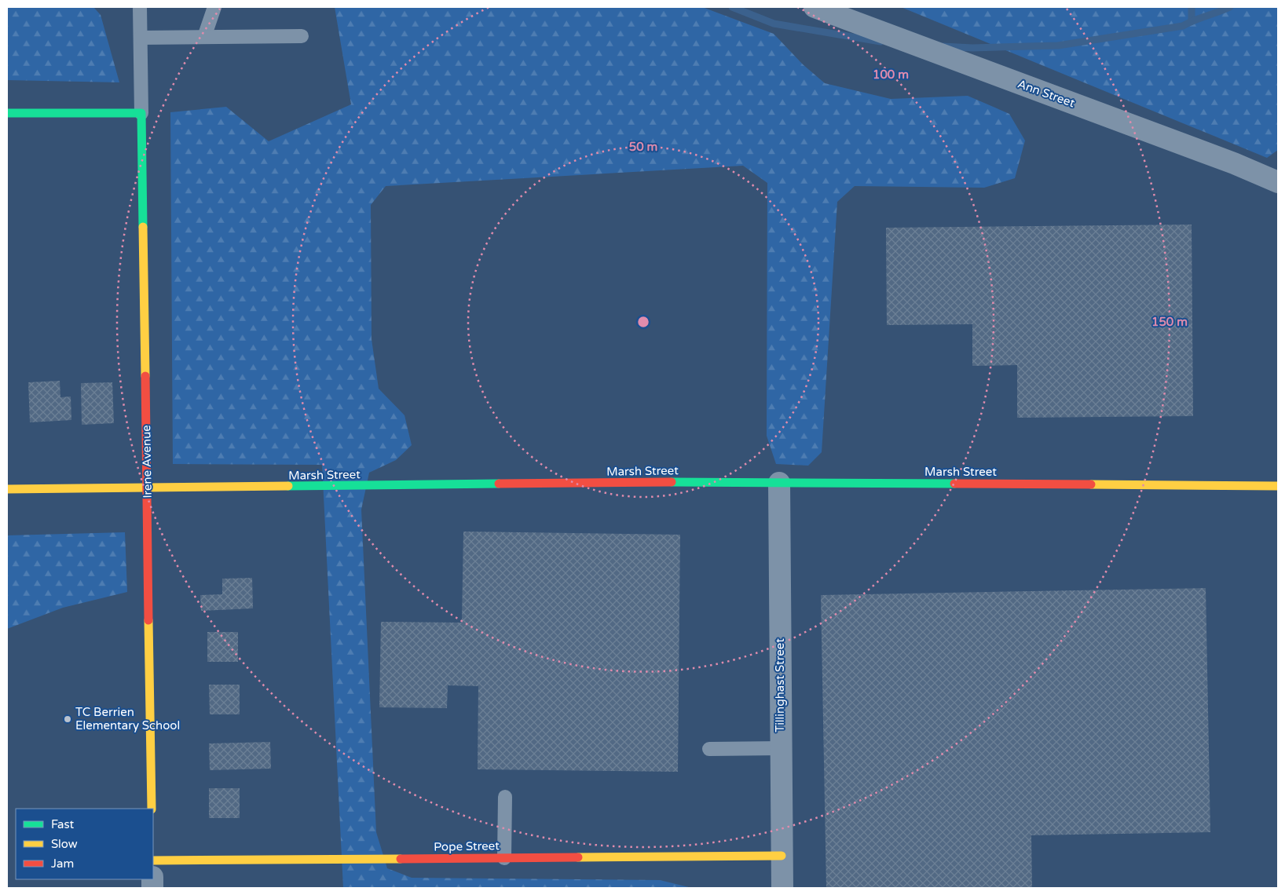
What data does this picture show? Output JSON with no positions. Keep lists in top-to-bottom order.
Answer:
{
  "streets": {
    "street": [
      "Ann Street",
      "Irene Avenue",
      "Marsh Street",
      "Tillinghast Street",
      "Pope Street"
    ]
  },
  "crossings": [
    ["Irene Avenue", "Marsh Street"],
    ["Marsh Street", "Tillinghast Street"],
    ["Tillinghast Street", "Pope Street"]
  ],
  "places": ["TC Berrien Elementary School"],
  "legend": ["Fast", "Slow", "Jam"],
  "rings": ["100 m", "50 m", "150 m"]
}
